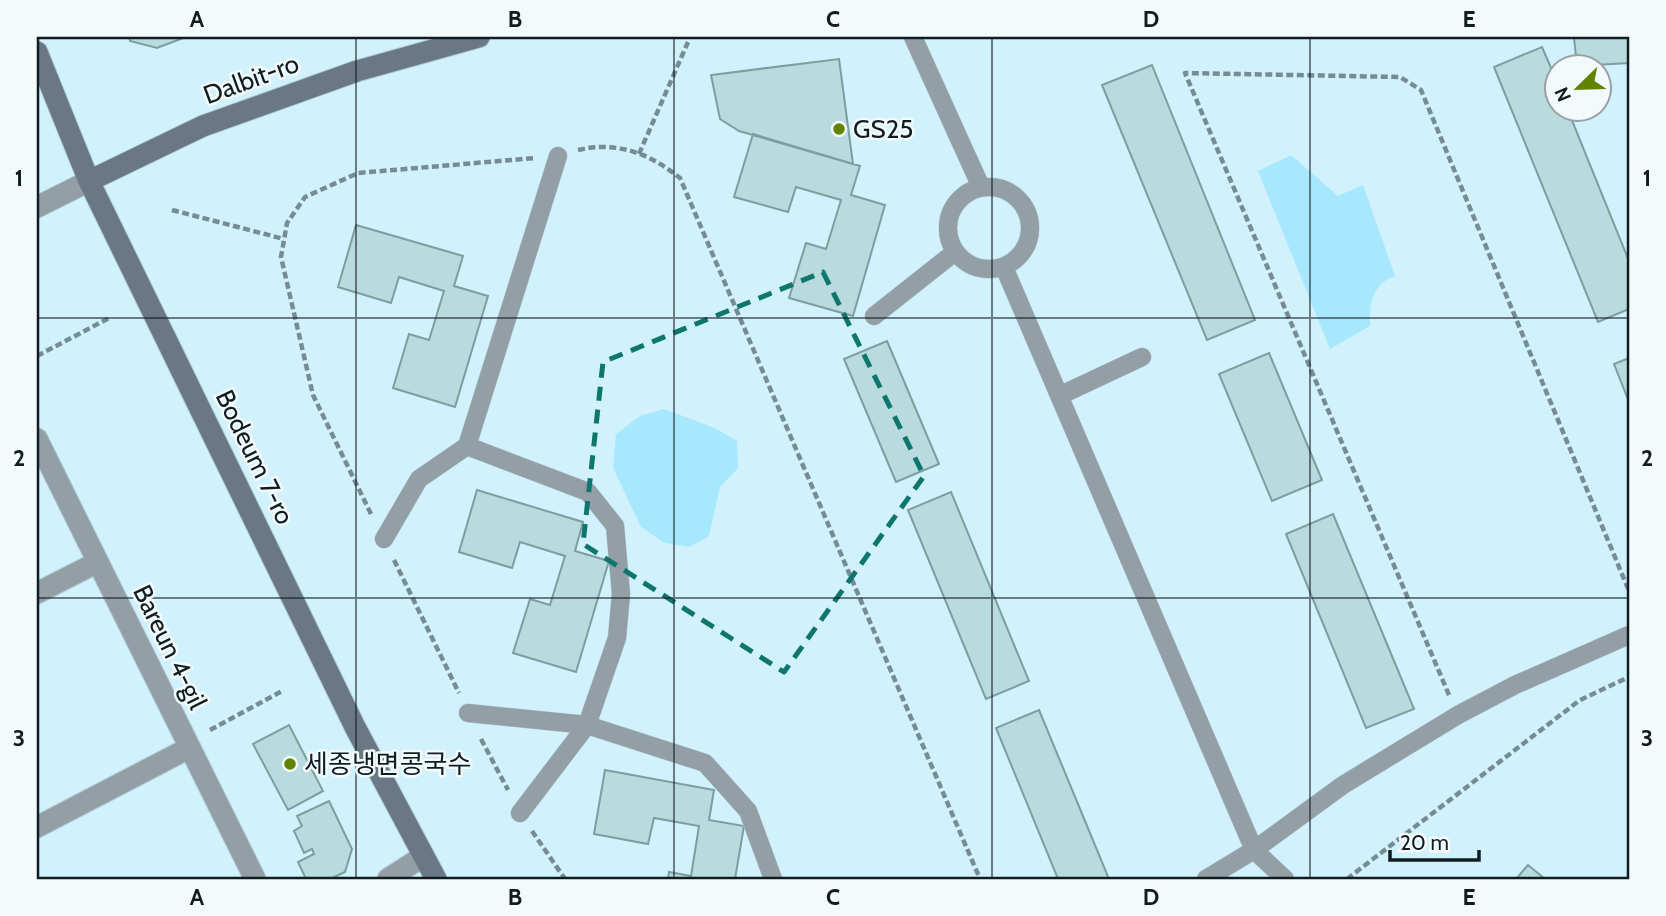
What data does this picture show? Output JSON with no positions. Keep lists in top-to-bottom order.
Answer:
{
  "streets": {
    "street": ["Dalbit-ro", "Bodeum 7-ro", "Bareun 4-gil"]
  },
  "crossings": [
    ["Dalbit-ro", "Bodeum 7-ro"]
  ],
  "places": ["GS25", "세종냉면콩국수"],
  "scale_bar": "20 m",
  "north": "bottom left",
  "grid": {
    "columns": [
      "A",
      "B",
      "C",
      "D",
      "E"
    ],
    "rows": ["1", "2", "3"]
  }
}
